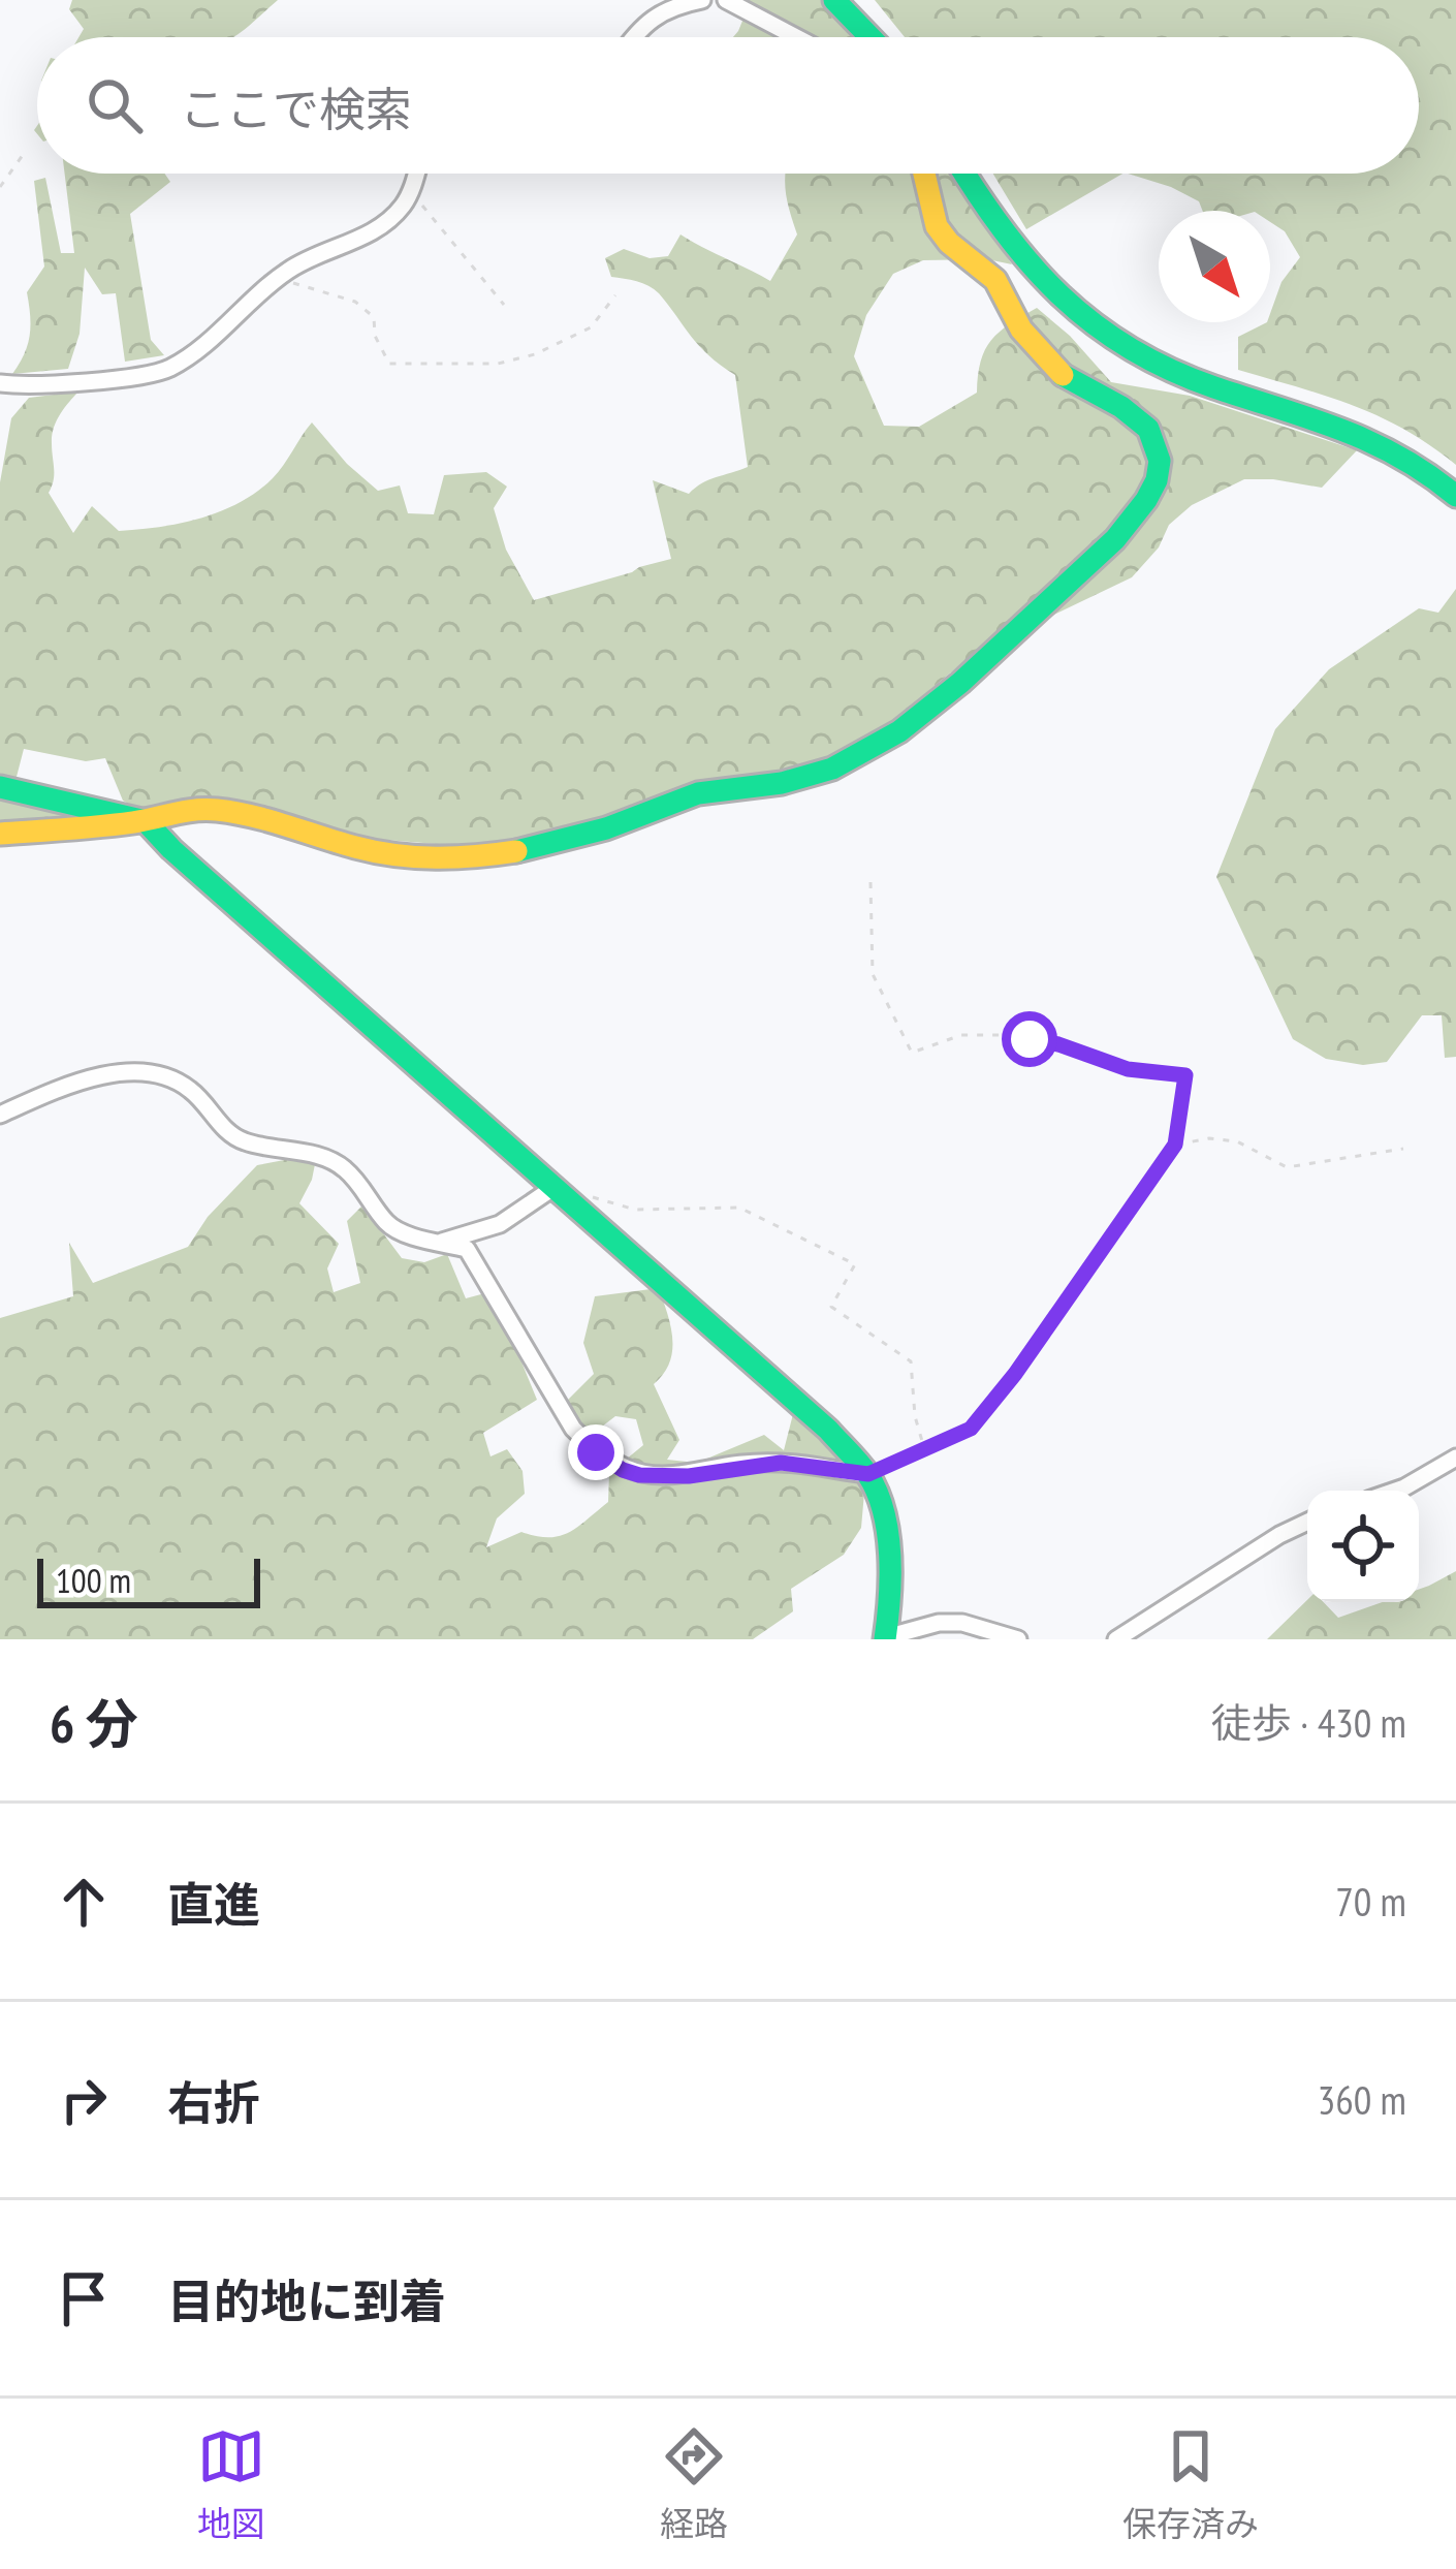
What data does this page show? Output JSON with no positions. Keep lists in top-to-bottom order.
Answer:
{
  "scale_bar": "100 m",
  "north": "bottom right",
  "page": {
    "search": "ここで検索",
    "scale": "100 m",
    "heading": ["6 分", "徒歩 · 430 m"],
    "list": [
      ["直進", "70 m"],
      ["右折", "360 m"],
      "目的地に到着"
    ],
    "nav": ["地図", "経路", "保存済み"]
  }
}
